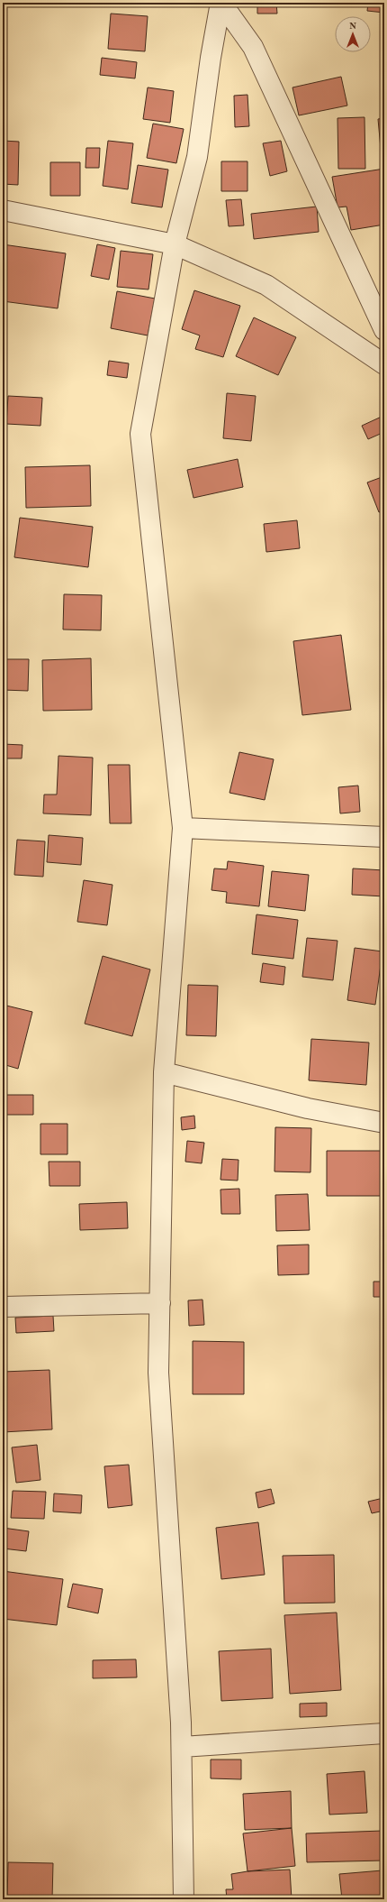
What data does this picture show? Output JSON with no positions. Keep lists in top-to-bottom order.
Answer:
{
  "north": "top"
}
